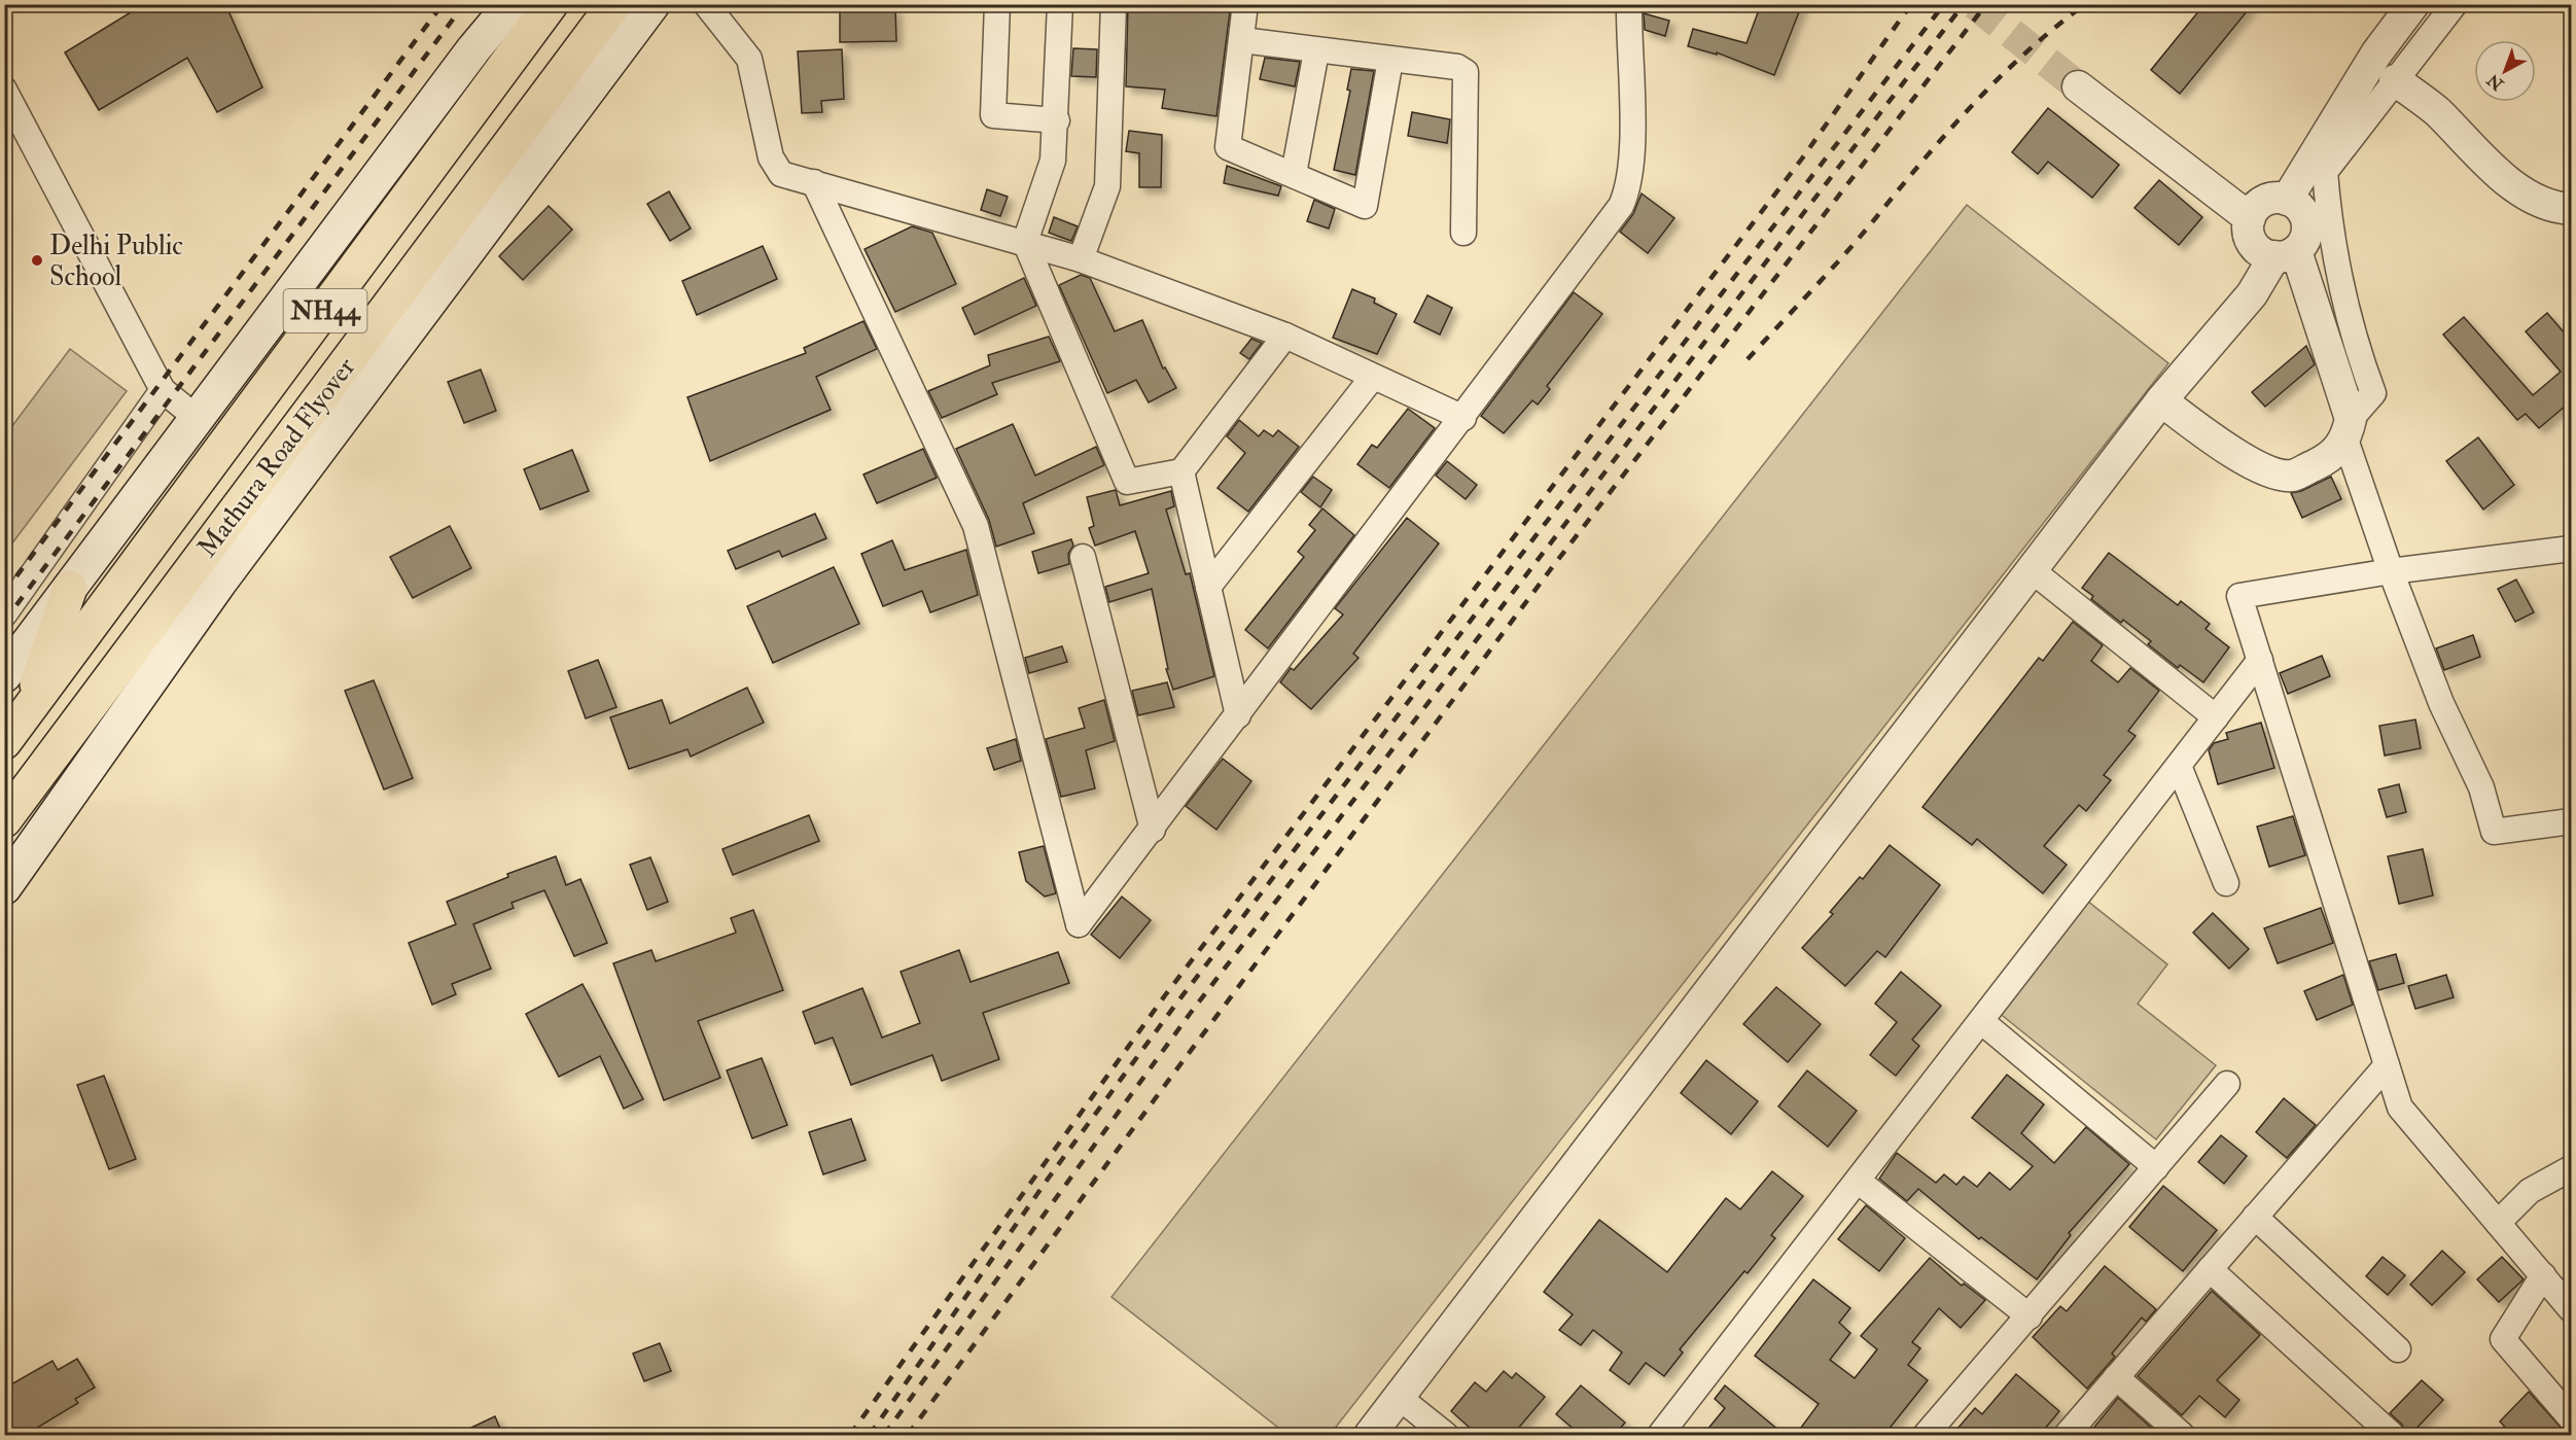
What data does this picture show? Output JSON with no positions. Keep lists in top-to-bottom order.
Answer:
{
  "streets": {
    "highway": ["NH44", "Mathura Road Flyover"]
  },
  "crossings": [
    ["NH44", "Mathura Road Flyover"]
  ],
  "places": ["Delhi Public School"],
  "north": "bottom left"
}
